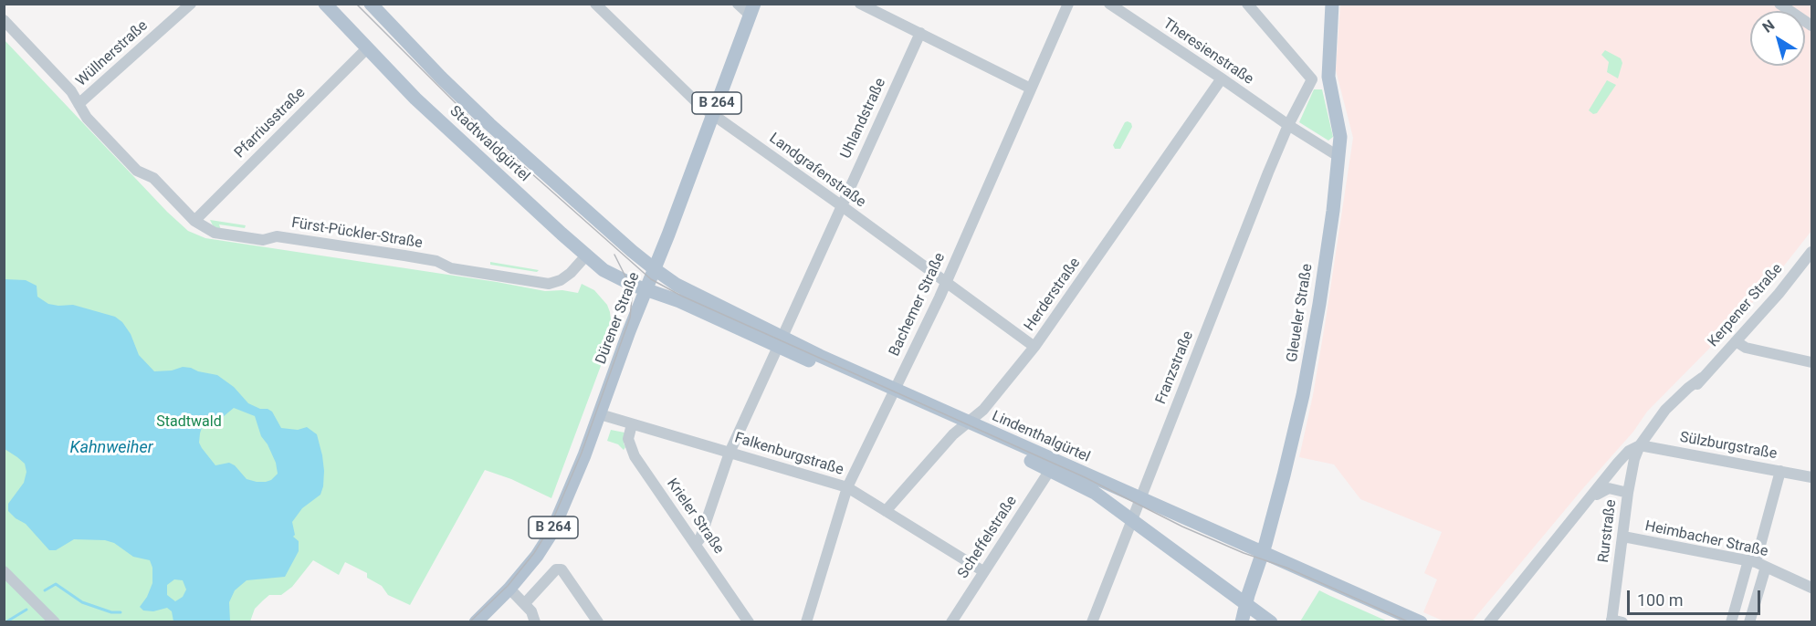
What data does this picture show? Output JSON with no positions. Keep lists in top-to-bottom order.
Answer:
{
  "streets": {
    "main road": [
      "B 264",
      "Stadtwaldgürtel",
      "Gleueler Straße",
      "Dürener Straße",
      "Lindenthalgürtel"
    ],
    "street": [
      "Theresienstraße",
      "Wüllnerstraße",
      "Uhlandstraße",
      "Pfarriusstraße",
      "Landgrafenstraße",
      "Fürst-Pückler-Straße",
      "Herderstraße",
      "Bachemer Straße",
      "Kerpener Straße",
      "Franzstraße",
      "Sülzburgstraße",
      "Falkenburgstraße",
      "Krieler Straße",
      "Rurstraße",
      "Scheffelstraße",
      "Heimbacher Straße"
    ]
  },
  "crossings": [
    ["Theresienstraße", "Herderstraße"],
    ["Theresienstraße", "Gleueler Straße"],
    ["Theresienstraße", "Franzstraße"],
    ["Wüllnerstraße", "Fürst-Pückler-Straße"],
    ["Uhlandstraße", "Landgrafenstraße"],
    ["Uhlandstraße", "Lindenthalgürtel"],
    ["Uhlandstraße", "Falkenburgstraße"],
    ["Uhlandstraße", "Krieler Straße"],
    ["Pfarriusstraße", "Stadtwaldgürtel"],
    ["Pfarriusstraße", "Fürst-Pückler-Straße"],
    ["Stadtwaldgürtel", "Fürst-Pückler-Straße"],
    ["Stadtwaldgürtel", "Dürener Straße"],
    ["Stadtwaldgürtel", "Lindenthalgürtel"],
    ["Landgrafenstraße", "Herderstraße"],
    ["Landgrafenstraße", "Bachemer Straße"],
    ["Landgrafenstraße", "Dürener Straße"],
    ["Herderstraße", "Lindenthalgürtel"],
    ["Herderstraße", "Falkenburgstraße"],
    ["Bachemer Straße", "Lindenthalgürtel"],
    ["Bachemer Straße", "Falkenburgstraße"],
    ["Kerpener Straße", "Sülzburgstraße"],
    ["Kerpener Straße", "Rurstraße"],
    ["Gleueler Straße", "Lindenthalgürtel"],
    ["Dürener Straße", "Lindenthalgürtel"],
    ["Dürener Straße", "Falkenburgstraße"],
    ["Franzstraße", "Lindenthalgürtel"],
    ["Lindenthalgürtel", "Scheffelstraße"],
    ["Sülzburgstraße", "Rurstraße"],
    ["Falkenburgstraße", "Krieler Straße"],
    ["Falkenburgstraße", "Scheffelstraße"],
    ["Rurstraße", "Heimbacher Straße"]
  ],
  "water": ["Kahnweiher"],
  "parks": ["Stadtwald"],
  "scale_bar": "100 m",
  "north": "top left"
}
